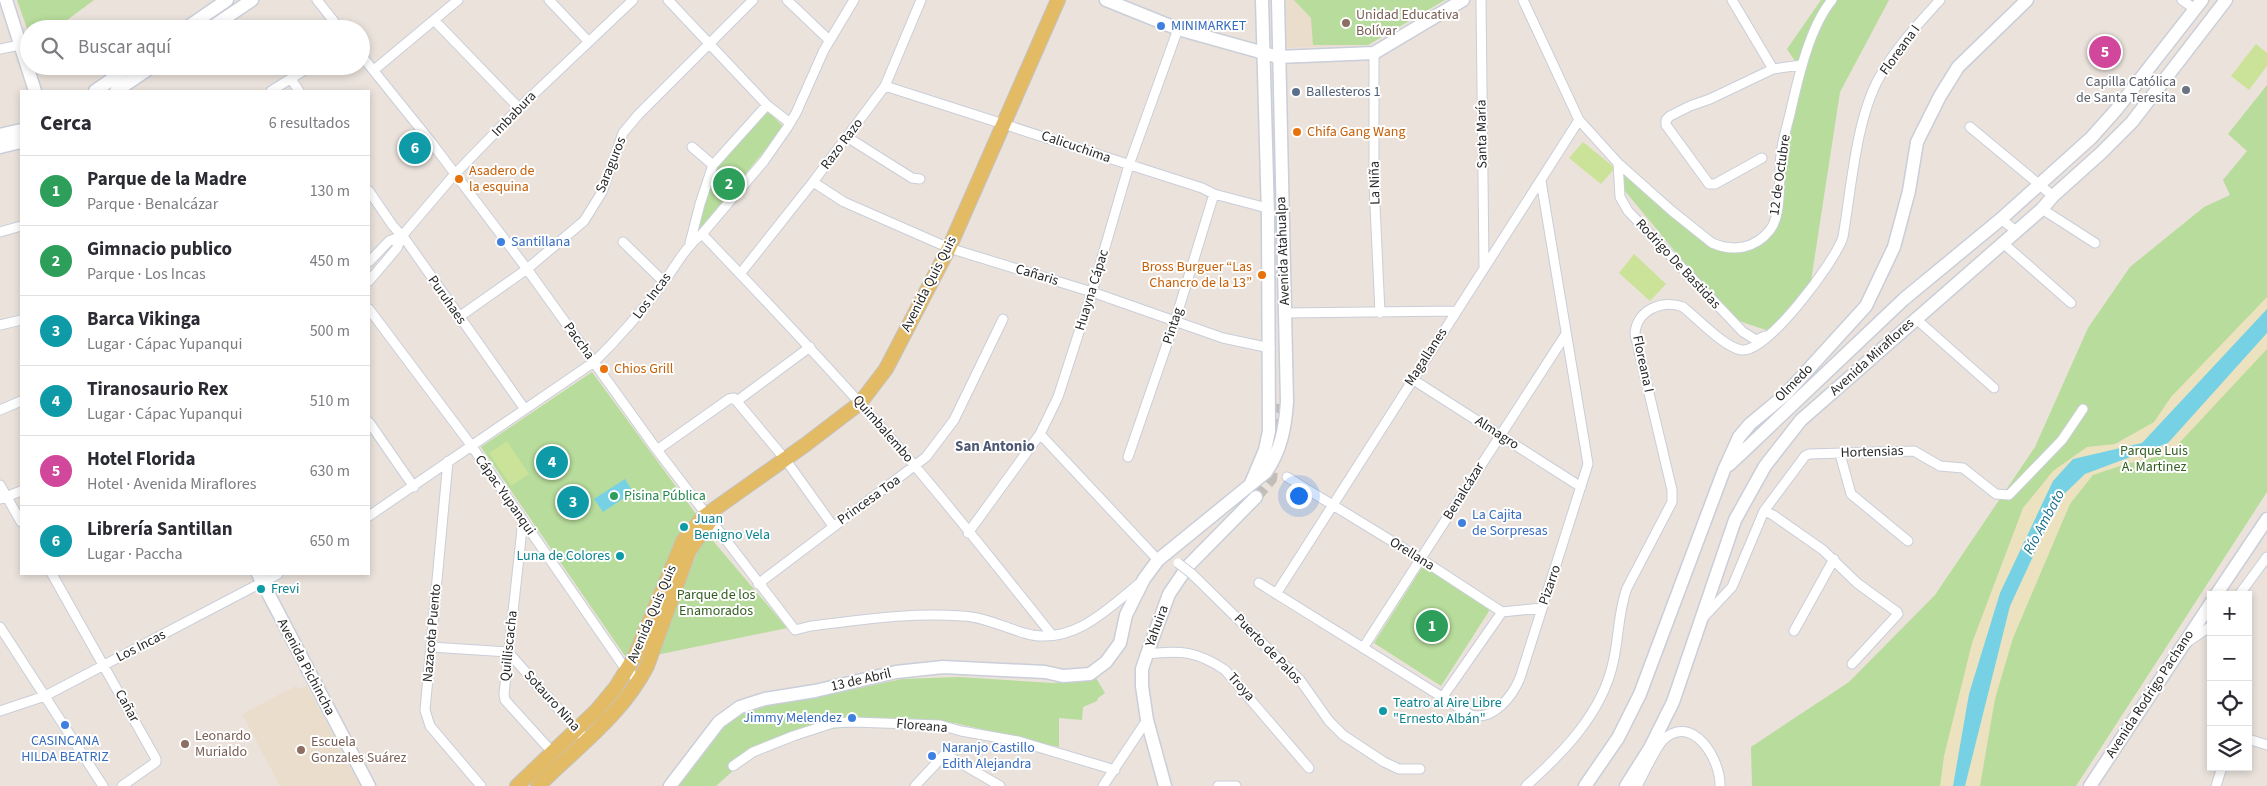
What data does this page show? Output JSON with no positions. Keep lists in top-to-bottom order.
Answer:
{
  "streets": {
    "main road": [
      "Avenida Atahualpa",
      "Avenida Quis Quis",
      "Avenida Miraflores",
      "Olmedo",
      "Yahuira",
      "Avenida Pichincha",
      "13 de Abril",
      "Avenida Rodrigo Pachano"
    ],
    "street": [
      "Floreana I",
      "Imbabura",
      "Santa María",
      "Razo Razo",
      "Calicuchima",
      "Saraguros",
      "12 de Octubre",
      "La Niña",
      "Rodrigo De Bastidas",
      "Cañaris",
      "Huayna Cápac",
      "Los Incas",
      "Puruhaes",
      "Pintag",
      "Paccha",
      "Magallanes",
      "Quimbalembo",
      "Almagro",
      "Hortensias",
      "Benalcázar",
      "Cápac Yupanqui",
      "Princesa Toa",
      "Orellana",
      "Pizarro",
      "Nazacota Puento",
      "Quilliscacha",
      "Puerto de Palos",
      "Troya",
      "Sotauro Nina",
      "Cañar",
      "Floreana"
    ]
  },
  "crossings": [
    ["Floreana I", "Rodrigo De Bastidas"],
    ["Imbabura", "Puruhaes"],
    ["Imbabura", "Paccha"],
    ["Santa María", "Magallanes"],
    ["Razo Razo", "Calicuchima"],
    ["Razo Razo", "Cañaris"],
    ["Razo Razo", "Quimbalembo"],
    ["Calicuchima", "Avenida Atahualpa"],
    ["Calicuchima", "Avenida Quis Quis"],
    ["Calicuchima", "Huayna Cápac"],
    ["Calicuchima", "Pintag"],
    ["Saraguros", "Puruhaes"],
    ["Saraguros", "Paccha"],
    ["12 de Octubre", "Rodrigo De Bastidas"],
    ["12 de Octubre", "Magallanes"],
    ["Avenida Atahualpa", "Cañaris"],
    ["Avenida Atahualpa", "Yahuira"],
    ["Avenida Atahualpa", "Puerto de Palos"],
    ["Avenida Atahualpa", "13 de Abril"],
    ["Cañaris", "Avenida Quis Quis"],
    ["Cañaris", "Huayna Cápac"],
    ["Cañaris", "Pintag"],
    ["Avenida Quis Quis", "Paccha"],
    ["Avenida Quis Quis", "Quimbalembo"],
    ["Avenida Quis Quis", "Cápac Yupanqui"],
    ["Avenida Quis Quis", "Quilliscacha"],
    ["Avenida Quis Quis", "Sotauro Nina"],
    ["Huayna Cápac", "Quimbalembo"],
    ["Los Incas", "Puruhaes"],
    ["Los Incas", "Paccha"],
    ["Los Incas", "Quimbalembo"],
    ["Los Incas", "Cápac Yupanqui"],
    ["Los Incas", "Nazacota Puento"],
    ["Los Incas", "Avenida Pichincha"],
    ["Los Incas", "Cañar"],
    ["Paccha", "Quimbalembo"],
    ["Paccha", "Princesa Toa"],
    ["Magallanes", "Almagro"],
    ["Magallanes", "Orellana"],
    ["Magallanes", "Pizarro"],
    ["Avenida Miraflores", "Olmedo"],
    ["Avenida Miraflores", "Hortensias"],
    ["Quimbalembo", "Princesa Toa"],
    ["Almagro", "Benalcázar"],
    ["Almagro", "Pizarro"],
    ["Benalcázar", "Orellana"],
    ["Benalcázar", "Pizarro"],
    ["Cápac Yupanqui", "Quilliscacha"],
    ["Yahuira", "Troya"],
    ["Quilliscacha", "Sotauro Nina"]
  ],
  "districts": ["San Antonio"],
  "water": ["Río Ambato"],
  "parks": ["Parque Luis A. Martinez", "Parque de los Enamorados"],
  "places": [
    "Unidad Educativa Bolívar",
    "MINIMARKET",
    "Capilla Católica de Santa Teresita",
    "Ballesteros 1",
    "Chifa Gang Wang",
    "Asadero de la esquina",
    "Santillana",
    "Bross Burguer “Las Chancro de la 13”",
    "Chios Grill",
    "Pisina Pública",
    "La Cajita de Sorpresas",
    "Juan Benigno Vela",
    "Luna de Colores",
    "Frevi",
    "Teatro al Aire Libre \"Ernesto Albán\"",
    "Jimmy Melendez",
    "CASINCANA HILDA BEATRIZ",
    "Leonardo Murialdo",
    "Escuela Gonzales Suárez",
    "Naranjo Castillo Edith Alejandra"
  ],
  "page": {
    "search": "Buscar aquí",
    "pins": [
      "5",
      "6",
      "2",
      "4",
      "3",
      "1"
    ],
    "heading": ["Cerca", "6 resultados"],
    "list": [
      {
        "mark": "1",
        "name": "Parque de la Madre",
        "note": "Parque · Benalcázar",
        "value": "130 m"
      },
      {
        "mark": "2",
        "name": "Gimnacio publico",
        "note": "Parque · Los Incas",
        "value": "450 m"
      },
      {
        "mark": "3",
        "name": "Barca Vikinga",
        "note": "Lugar · Cápac Yupanqui",
        "value": "500 m"
      },
      {
        "mark": "4",
        "name": "Tiranosaurio Rex",
        "note": "Lugar · Cápac Yupanqui",
        "value": "510 m"
      },
      {
        "mark": "5",
        "name": "Hotel Florida",
        "note": "Hotel · Avenida Miraflores",
        "value": "630 m"
      },
      {
        "mark": "6",
        "name": "Librería Santillan",
        "note": "Lugar · Paccha",
        "value": "650 m"
      }
    ],
    "map_buttons": ["+", "−"]
  }
}
